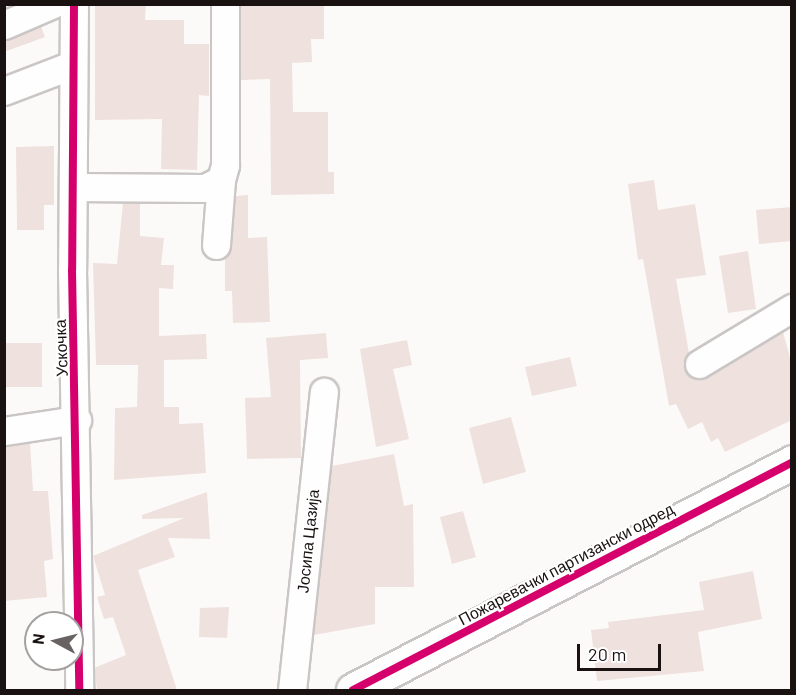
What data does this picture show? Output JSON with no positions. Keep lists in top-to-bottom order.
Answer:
{
  "streets": {
    "street": ["Ускочка", "Јосипа Цазија", "Пожаревачки партизански одред"]
  },
  "scale_bar": "20 m",
  "north": "left"
}
